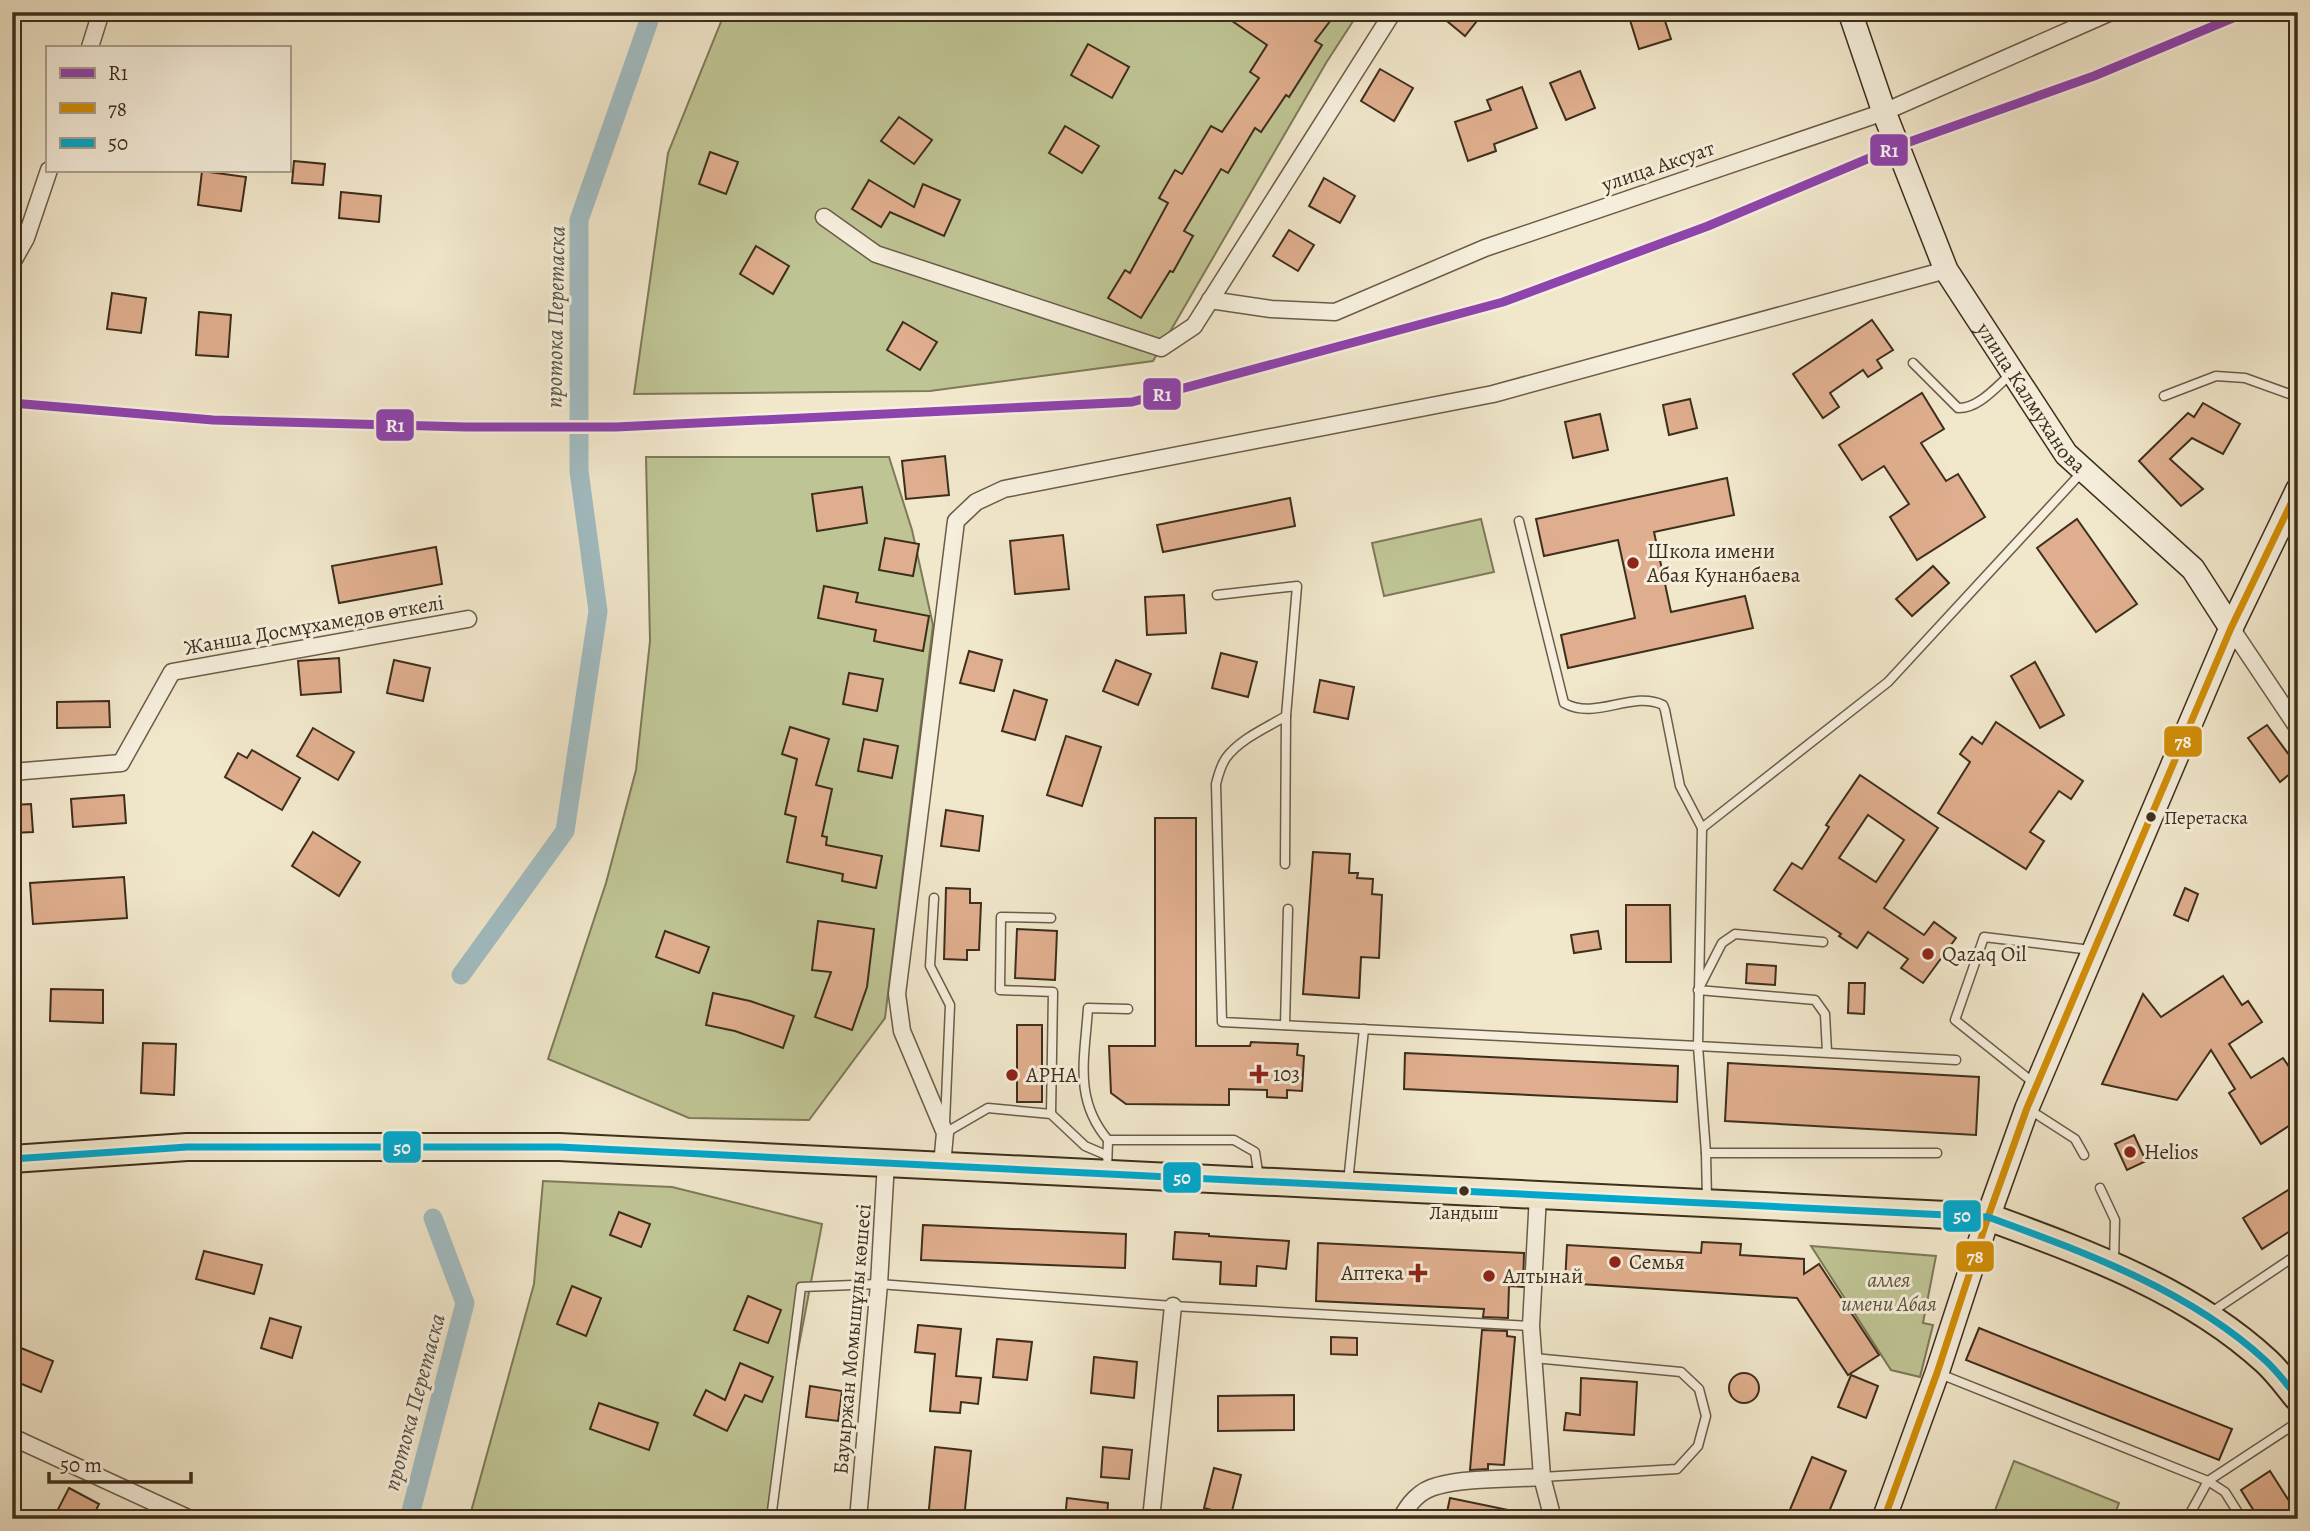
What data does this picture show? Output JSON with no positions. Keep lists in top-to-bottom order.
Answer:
{
  "streets": {
    "street": [
      "улица Аксуат",
      "улица Калмуханова",
      "Жанша Досмұхамедов өткелі",
      "Бауыржан Момышұлы көшесі"
    ]
  },
  "crossings": [
    ["улица Аксуат", "улица Калмуханова"]
  ],
  "water": ["протока Перетаска"],
  "parks": ["аллея имени Абая"],
  "places": {
    "other": [
      "Школа имени Абая Кунанбаева",
      "Перетаска",
      "Qazaq Oil",
      "АРНА",
      "Helios",
      "Ландыш",
      "Семья",
      "Алтынай"
    ],
    "health": ["103", "Аптека"]
  },
  "lines": ["transit line R1", "transit line 78", "transit line 50"],
  "legend": ["R1", "78", "50"],
  "scale_bar": "50 m"
}
